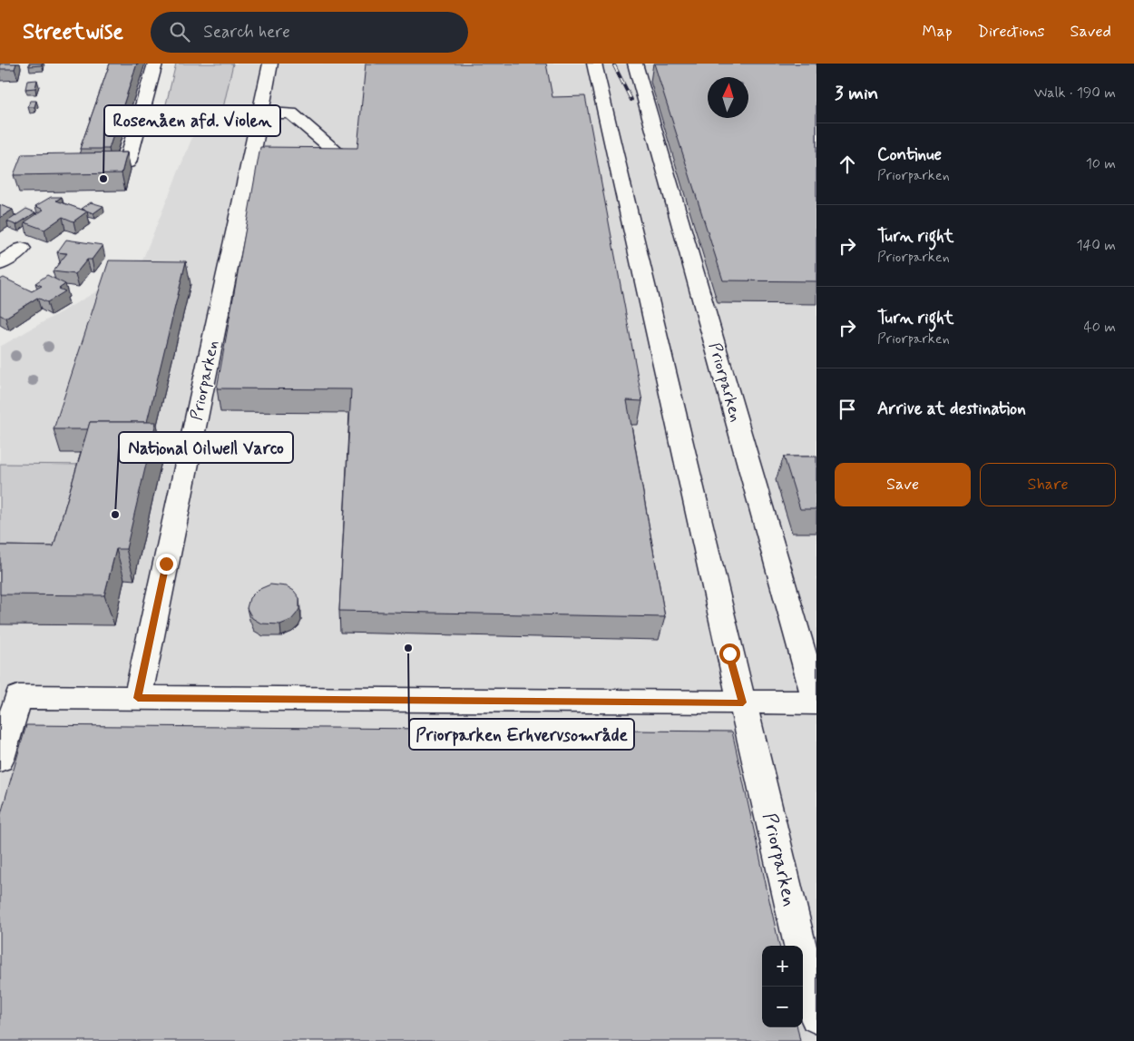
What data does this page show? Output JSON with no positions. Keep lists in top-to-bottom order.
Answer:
{
  "streets": {
    "street": ["Priorparken"]
  },
  "places": ["Rosenåen afd. Violen", "National Oilwell Varco", "Priorparken Erhvervsområde"],
  "north": "top",
  "page": {
    "header": "Streetwise",
    "search": "Search here",
    "nav": ["Map", "Directions", "Saved"],
    "heading": ["3 min", "Walk · 190 m"],
    "list": [
      ["Continue", "Priorparken", "10 m"],
      ["Turn right", "Priorparken", "140 m"],
      ["Turn right", "Priorparken", "40 m"],
      "Arrive at destination"
    ],
    "buttons": ["Save", "Share"],
    "map_buttons": ["+", "−"]
  }
}
